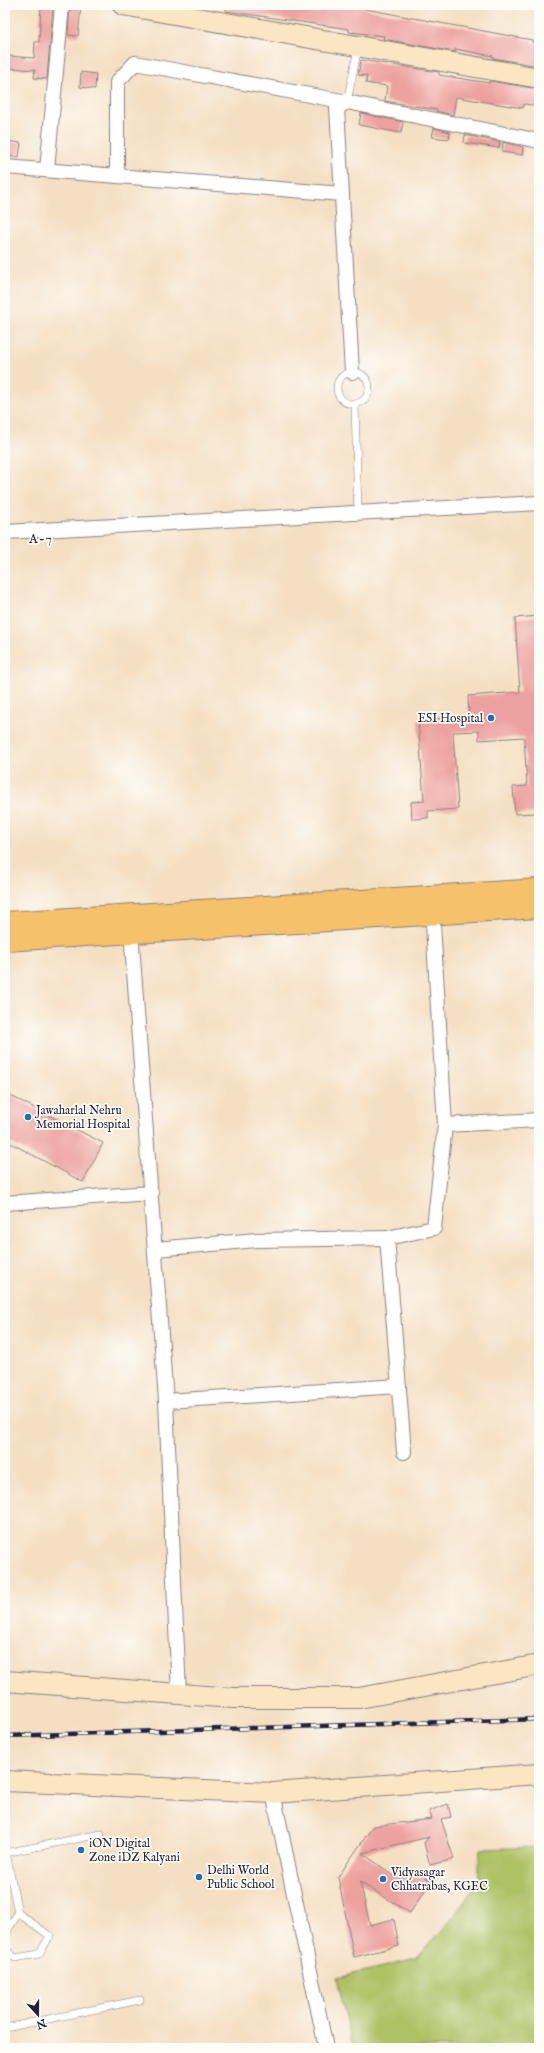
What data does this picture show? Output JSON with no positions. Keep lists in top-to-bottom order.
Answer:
{
  "districts": ["A-7"],
  "places": [
    "ESI Hospital",
    "Jawaharlal Nehru Memorial Hospital",
    "iON Digital Zone iDZ Kalyani",
    "Delhi World Public School",
    "Vidyasagar Chhatrabas, KGEC"
  ],
  "north": "bottom"
}
